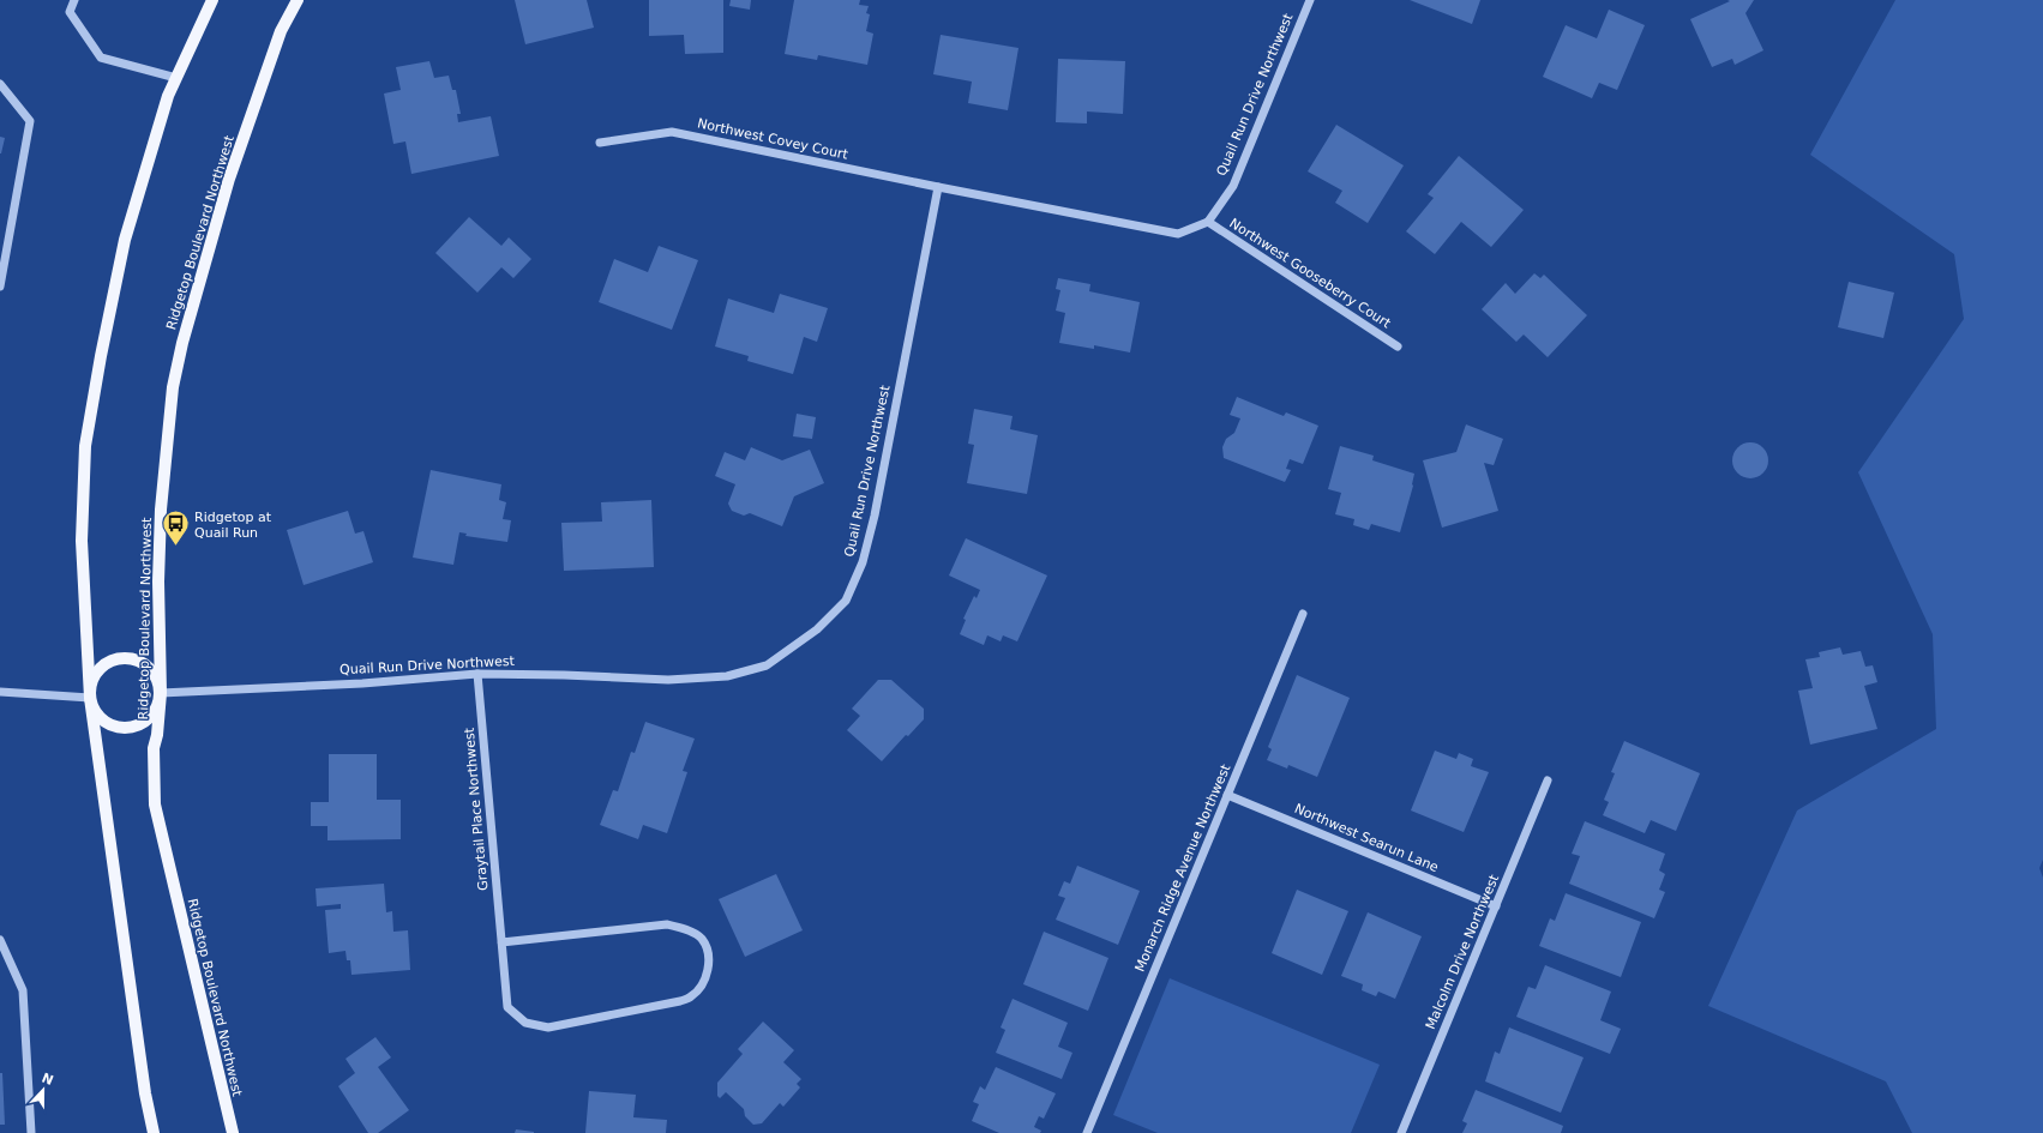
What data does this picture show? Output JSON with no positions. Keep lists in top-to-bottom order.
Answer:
{
  "streets": {
    "main road": ["Ridgetop Boulevard Northwest"],
    "street": [
      "Quail Run Drive Northwest",
      "Northwest Covey Court",
      "Northwest Gooseberry Court",
      "Graytail Place Northwest",
      "Northwest Searun Lane",
      "Monarch Ridge Avenue Northwest",
      "Malcolm Drive Northwest"
    ]
  },
  "crossings": [
    ["Quail Run Drive Northwest", "Northwest Covey Court"],
    ["Quail Run Drive Northwest", "Ridgetop Boulevard Northwest"],
    ["Quail Run Drive Northwest", "Northwest Gooseberry Court"],
    ["Quail Run Drive Northwest", "Graytail Place Northwest"],
    ["Northwest Searun Lane", "Monarch Ridge Avenue Northwest"],
    ["Northwest Searun Lane", "Malcolm Drive Northwest"]
  ],
  "places": {
    "bus stop": ["Ridgetop at Quail Run"]
  },
  "north": "top"
}
